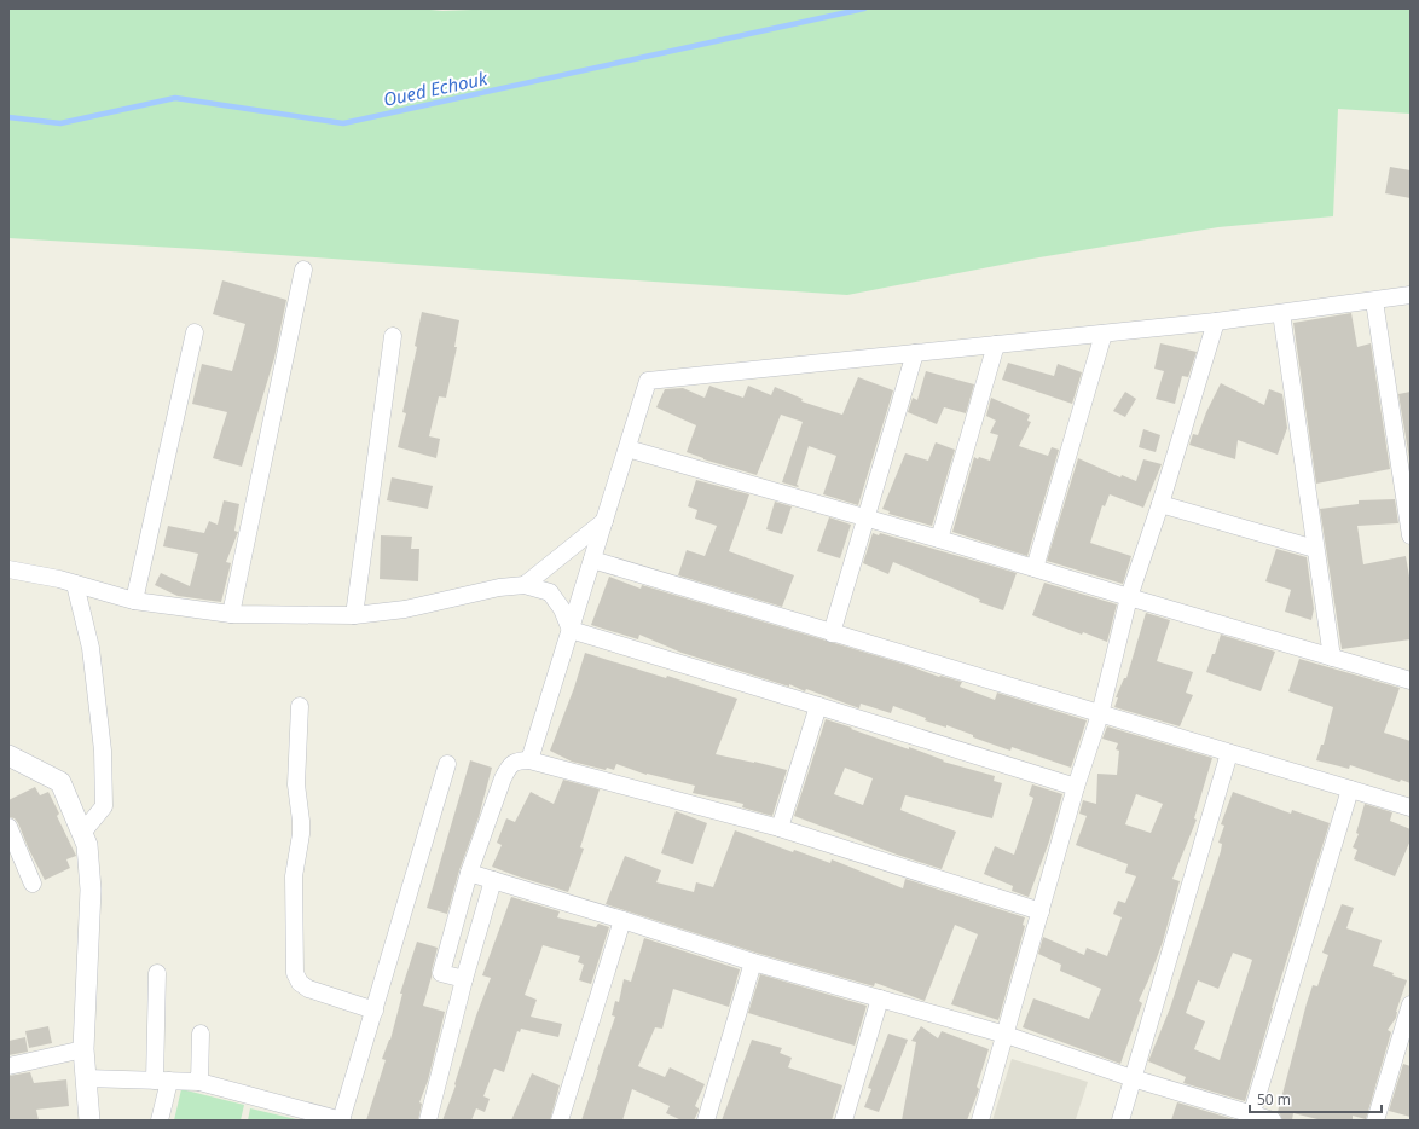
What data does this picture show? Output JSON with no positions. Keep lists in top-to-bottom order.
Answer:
{
  "water": ["Oued Echouk"],
  "scale_bar": "50 m"
}
